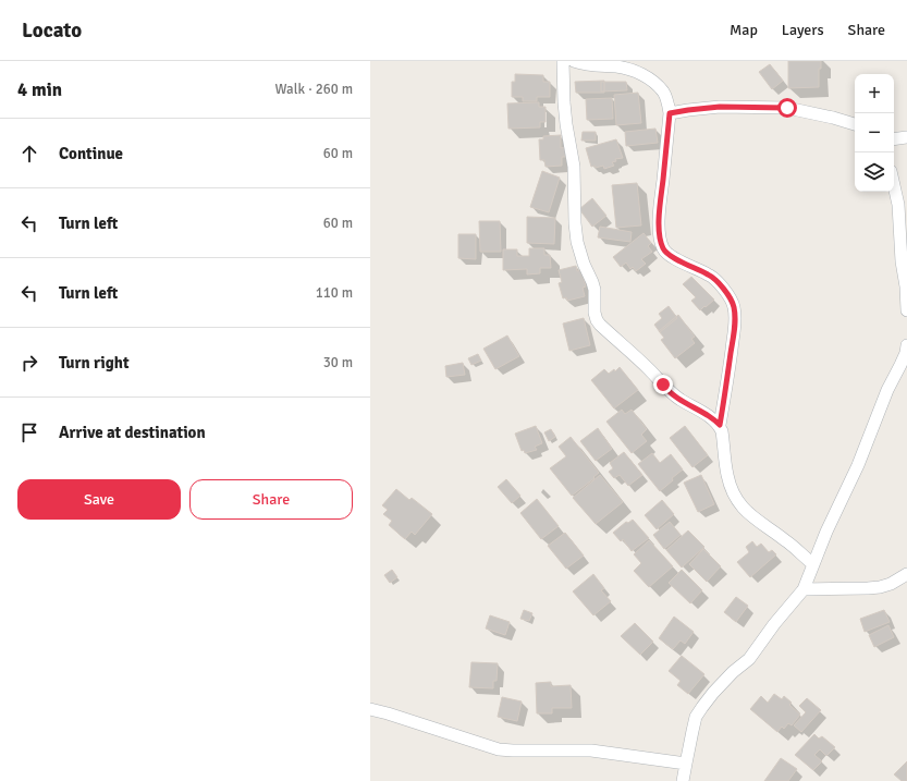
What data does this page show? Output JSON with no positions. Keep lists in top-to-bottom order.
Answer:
{
  "page": {
    "header": "Locato",
    "nav": ["Map", "Layers", "Share"],
    "heading": ["4 min", "Walk · 260 m"],
    "map_buttons": ["+", "−"],
    "list": [
      ["Continue", "60 m"],
      ["Turn left", "60 m"],
      ["Turn left", "110 m"],
      ["Turn right", "30 m"],
      "Arrive at destination"
    ],
    "buttons": ["Save", "Share"]
  }
}
